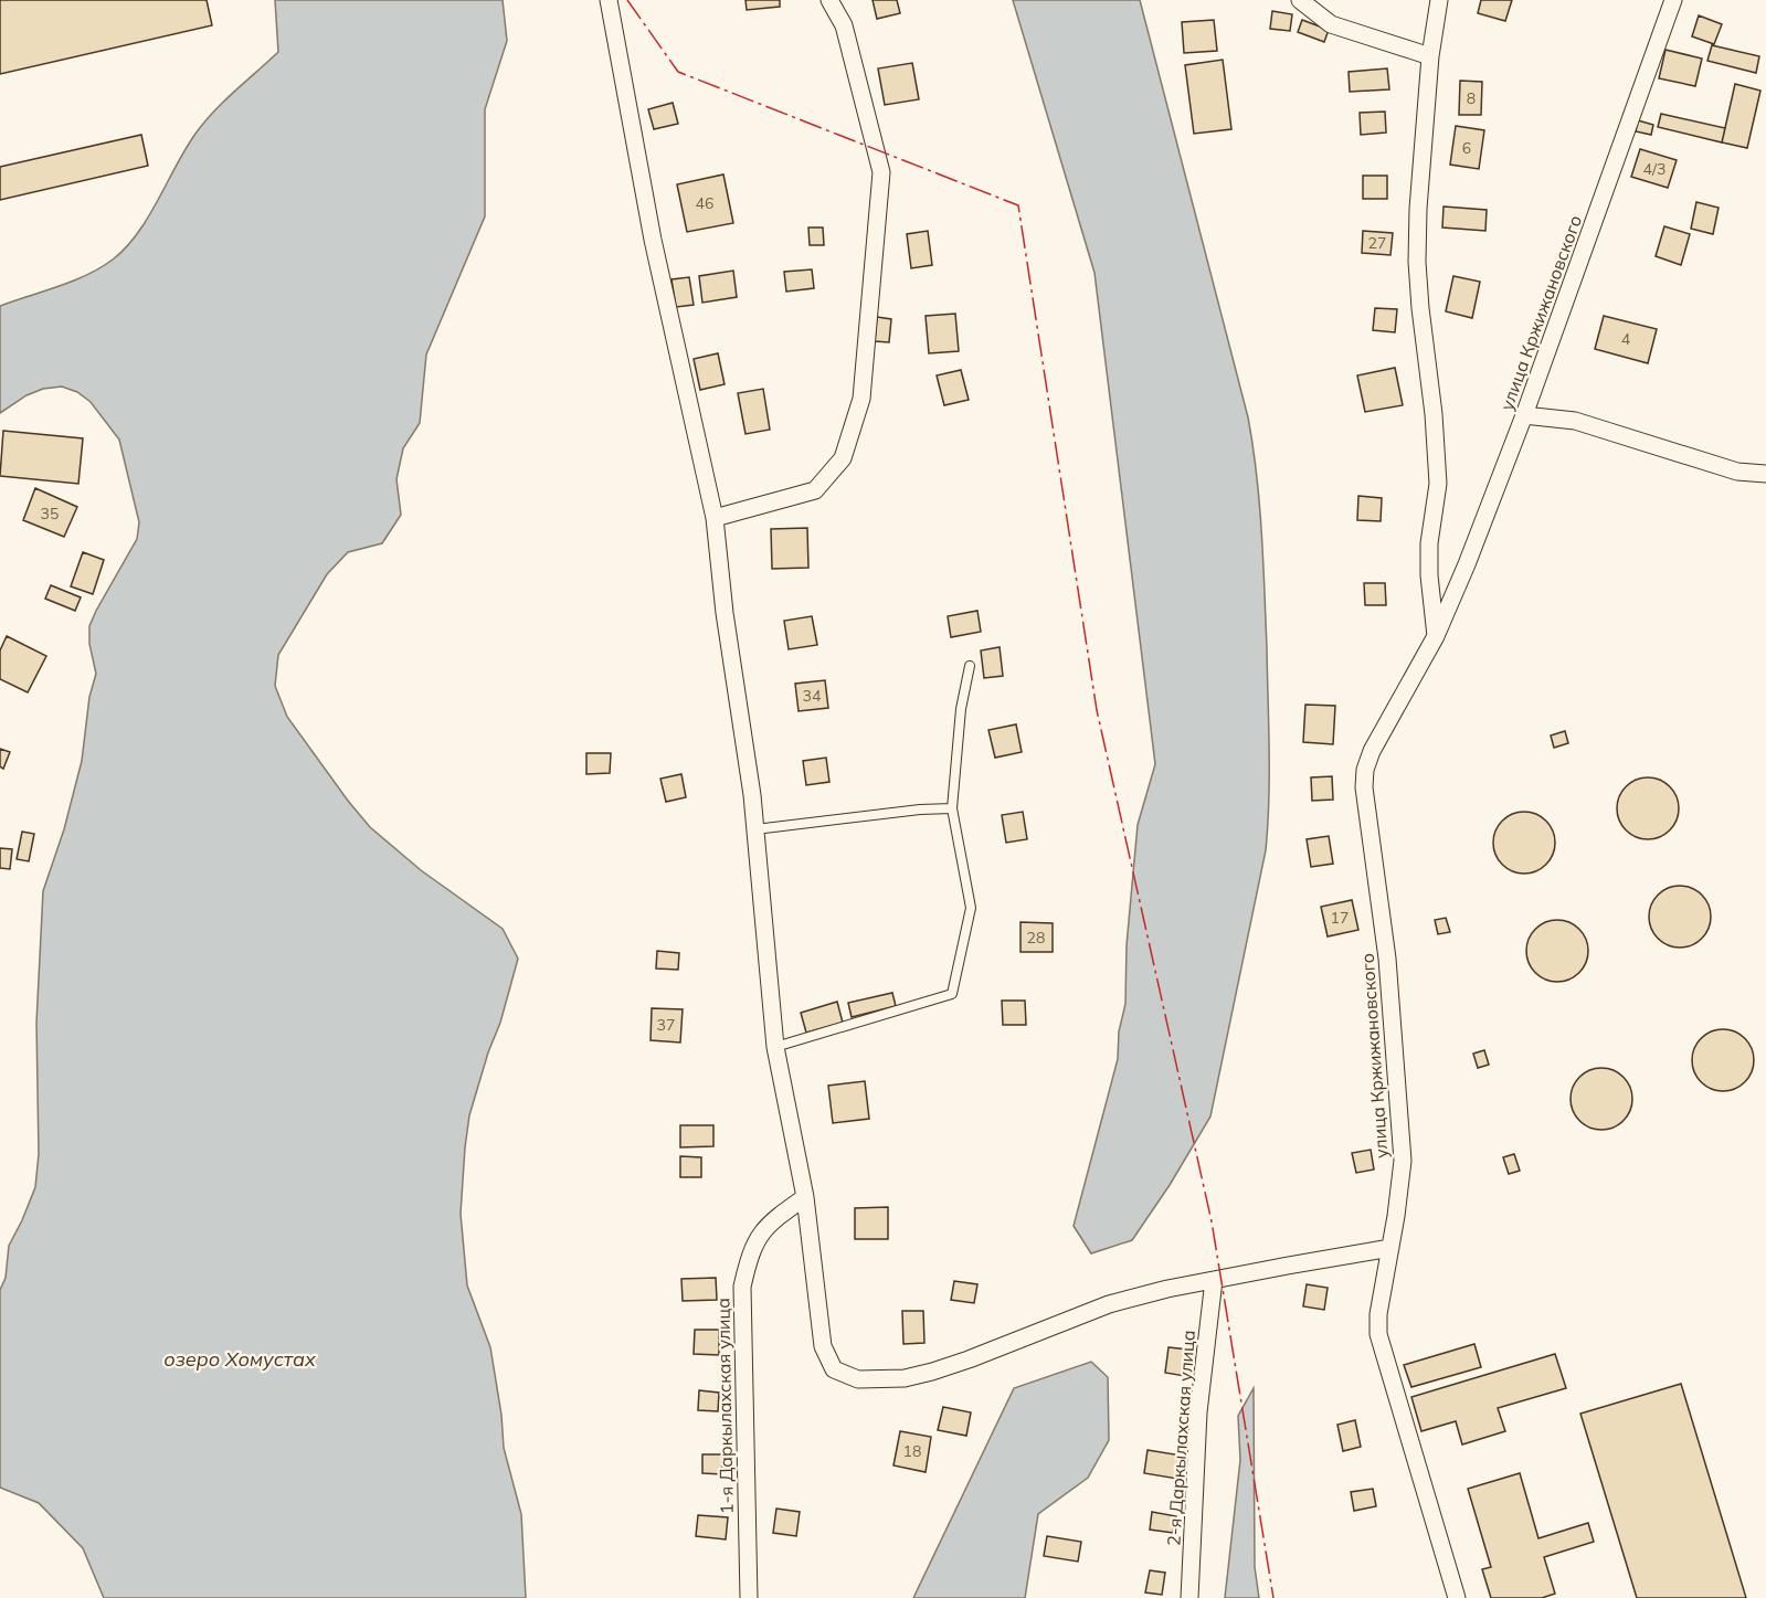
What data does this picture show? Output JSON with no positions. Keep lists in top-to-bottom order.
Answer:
{
  "streets": {
    "street": ["улица Кржижановского", "1-я Даркылахская улица", "2-я Даркылахская улица"]
  },
  "water": ["озеро Хомустах"],
  "house_numbers": [
    "8",
    "6",
    "4/3",
    "46",
    "27",
    "4",
    "35",
    "34",
    "17",
    "28",
    "37",
    "18"
  ]
}
